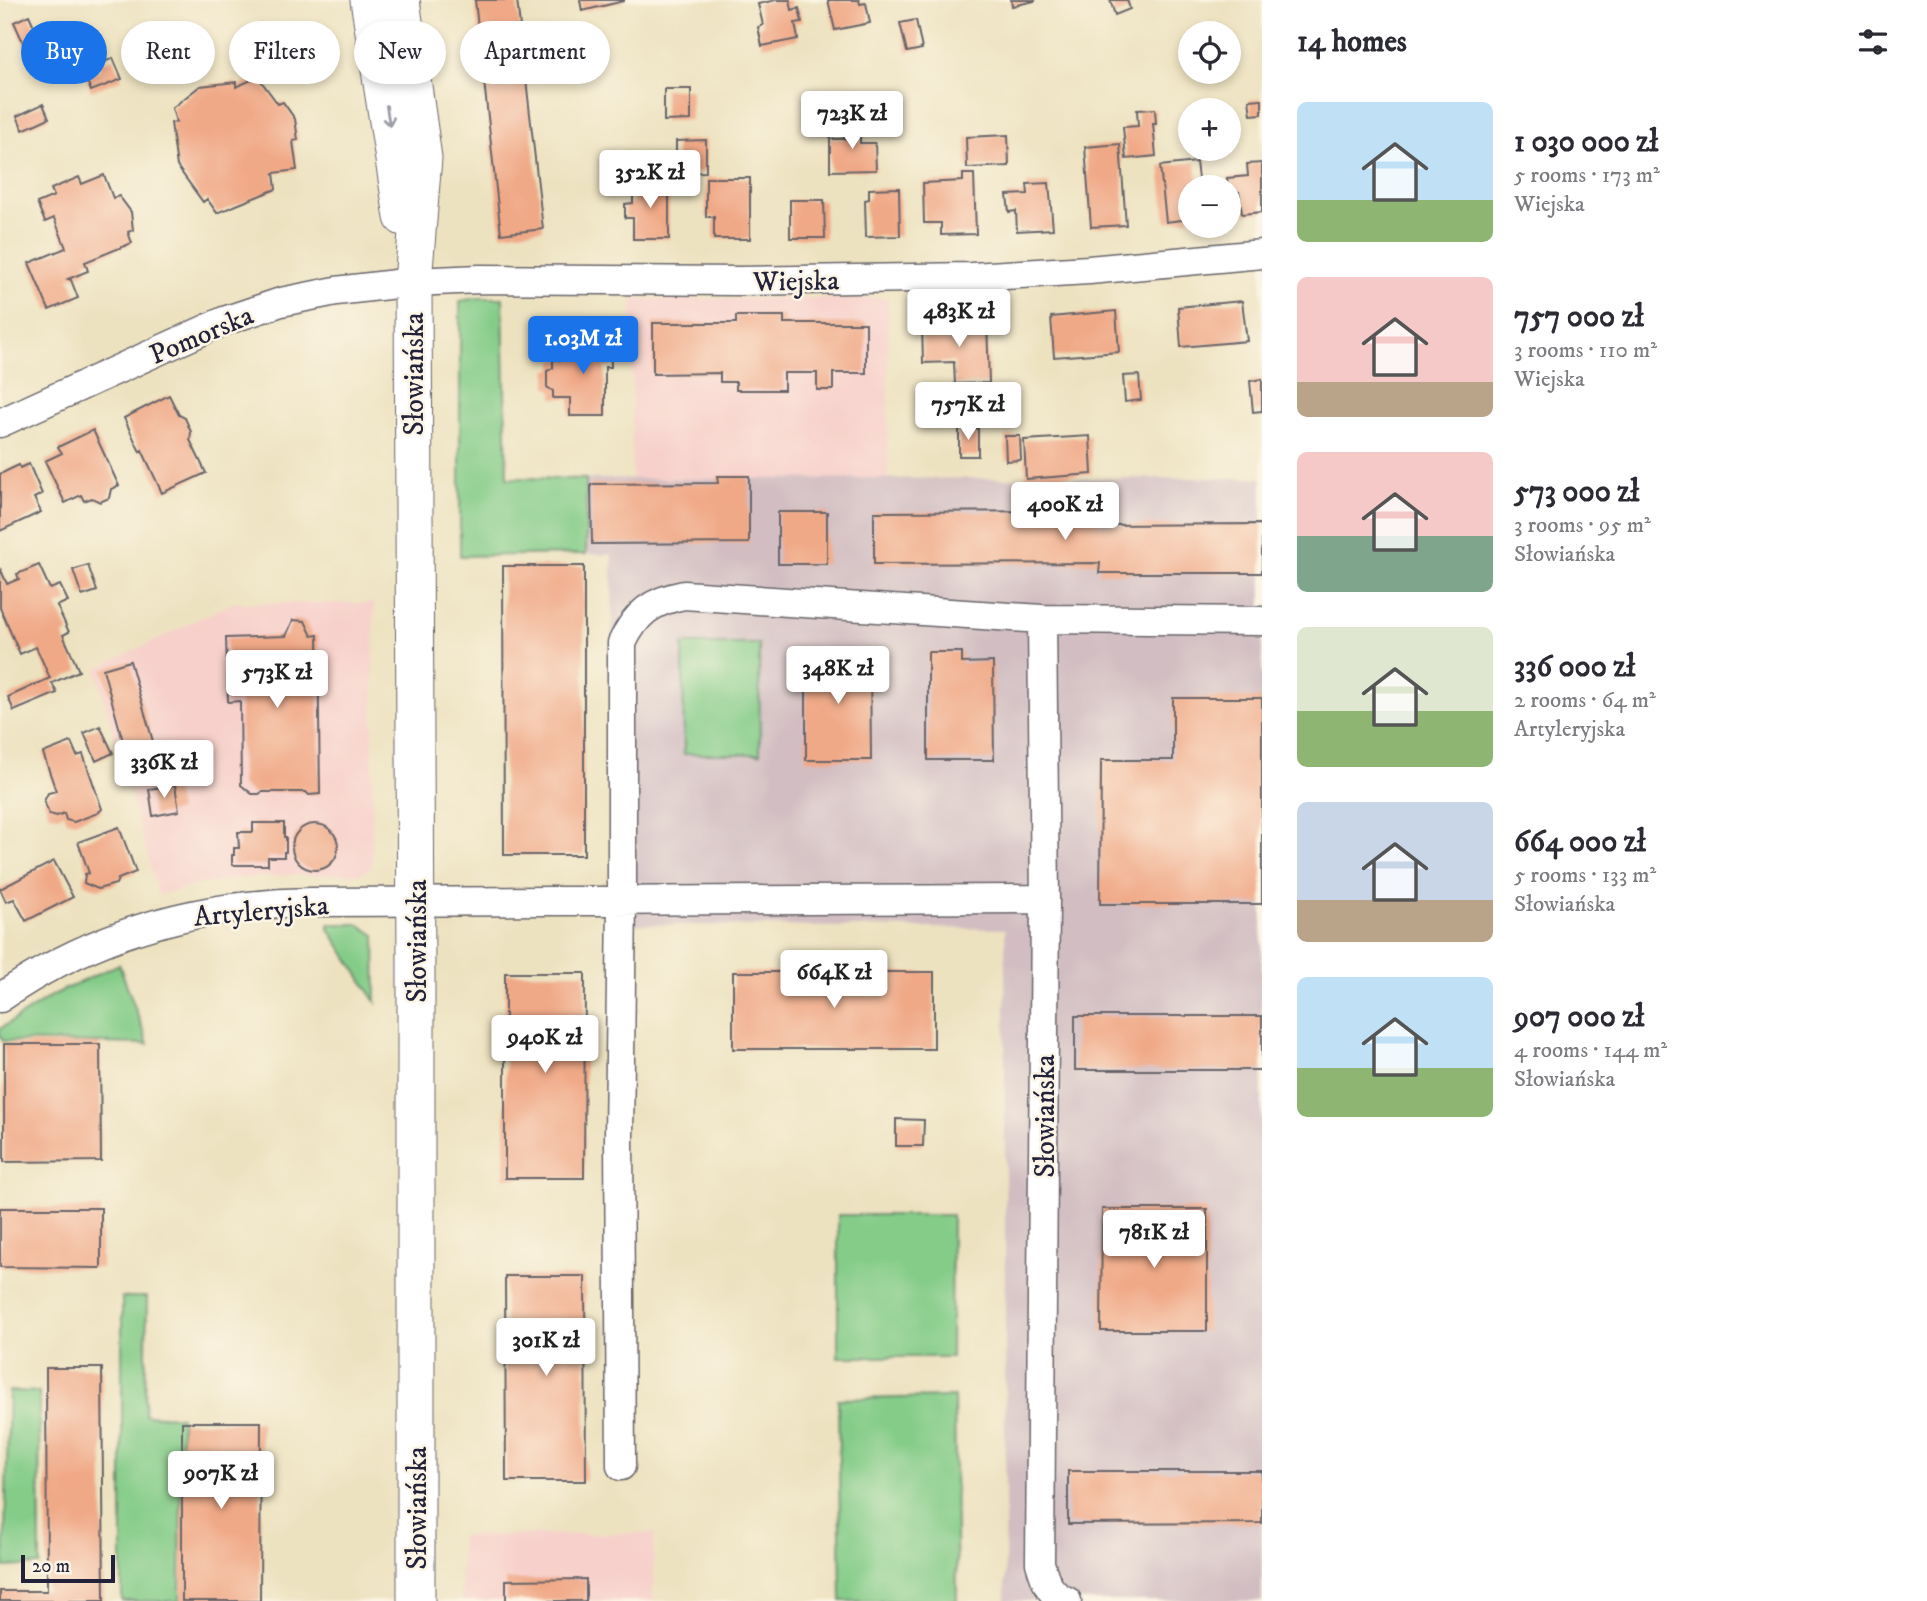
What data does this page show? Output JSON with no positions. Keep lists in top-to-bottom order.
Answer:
{
  "streets": {
    "street": [
      "Wiejska",
      "Pomorska",
      "Słowiańska",
      "Artyleryjska"
    ]
  },
  "crossings": [
    ["Wiejska", "Pomorska"],
    ["Wiejska", "Słowiańska"],
    ["Pomorska", "Słowiańska"],
    ["Słowiańska", "Artyleryjska"]
  ],
  "scale_bar": "20 m",
  "page": {
    "heading": "14 homes",
    "map_buttons": ["+", "−"],
    "chip": [
      "Buy",
      "Rent",
      "Filters",
      "New",
      "Apartment"
    ],
    "list": [
      {
        "name": "1 030 000 zł",
        "note": "5 rooms · 173 m² · Wiejska"
      },
      {
        "name": "757 000 zł",
        "note": "3 rooms · 110 m² · Wiejska"
      },
      {
        "name": "573 000 zł",
        "note": "3 rooms · 95 m² · Słowiańska"
      },
      {
        "name": "336 000 zł",
        "note": "2 rooms · 64 m² · Artyleryjska"
      },
      {
        "name": "664 000 zł",
        "note": "5 rooms · 133 m² · Słowiańska"
      },
      {
        "name": "907 000 zł",
        "note": "4 rooms · 144 m² · Słowiańska"
      }
    ],
    "price": [
      "723K zł",
      "352K zł",
      "483K zł",
      "1.03M zł",
      "757K zł",
      "400K zł",
      "348K zł",
      "573K zł",
      "336K zł",
      "664K zł",
      "940K zł",
      "781K zł",
      "301K zł",
      "907K zł"
    ],
    "scale": "20 m"
  }
}
